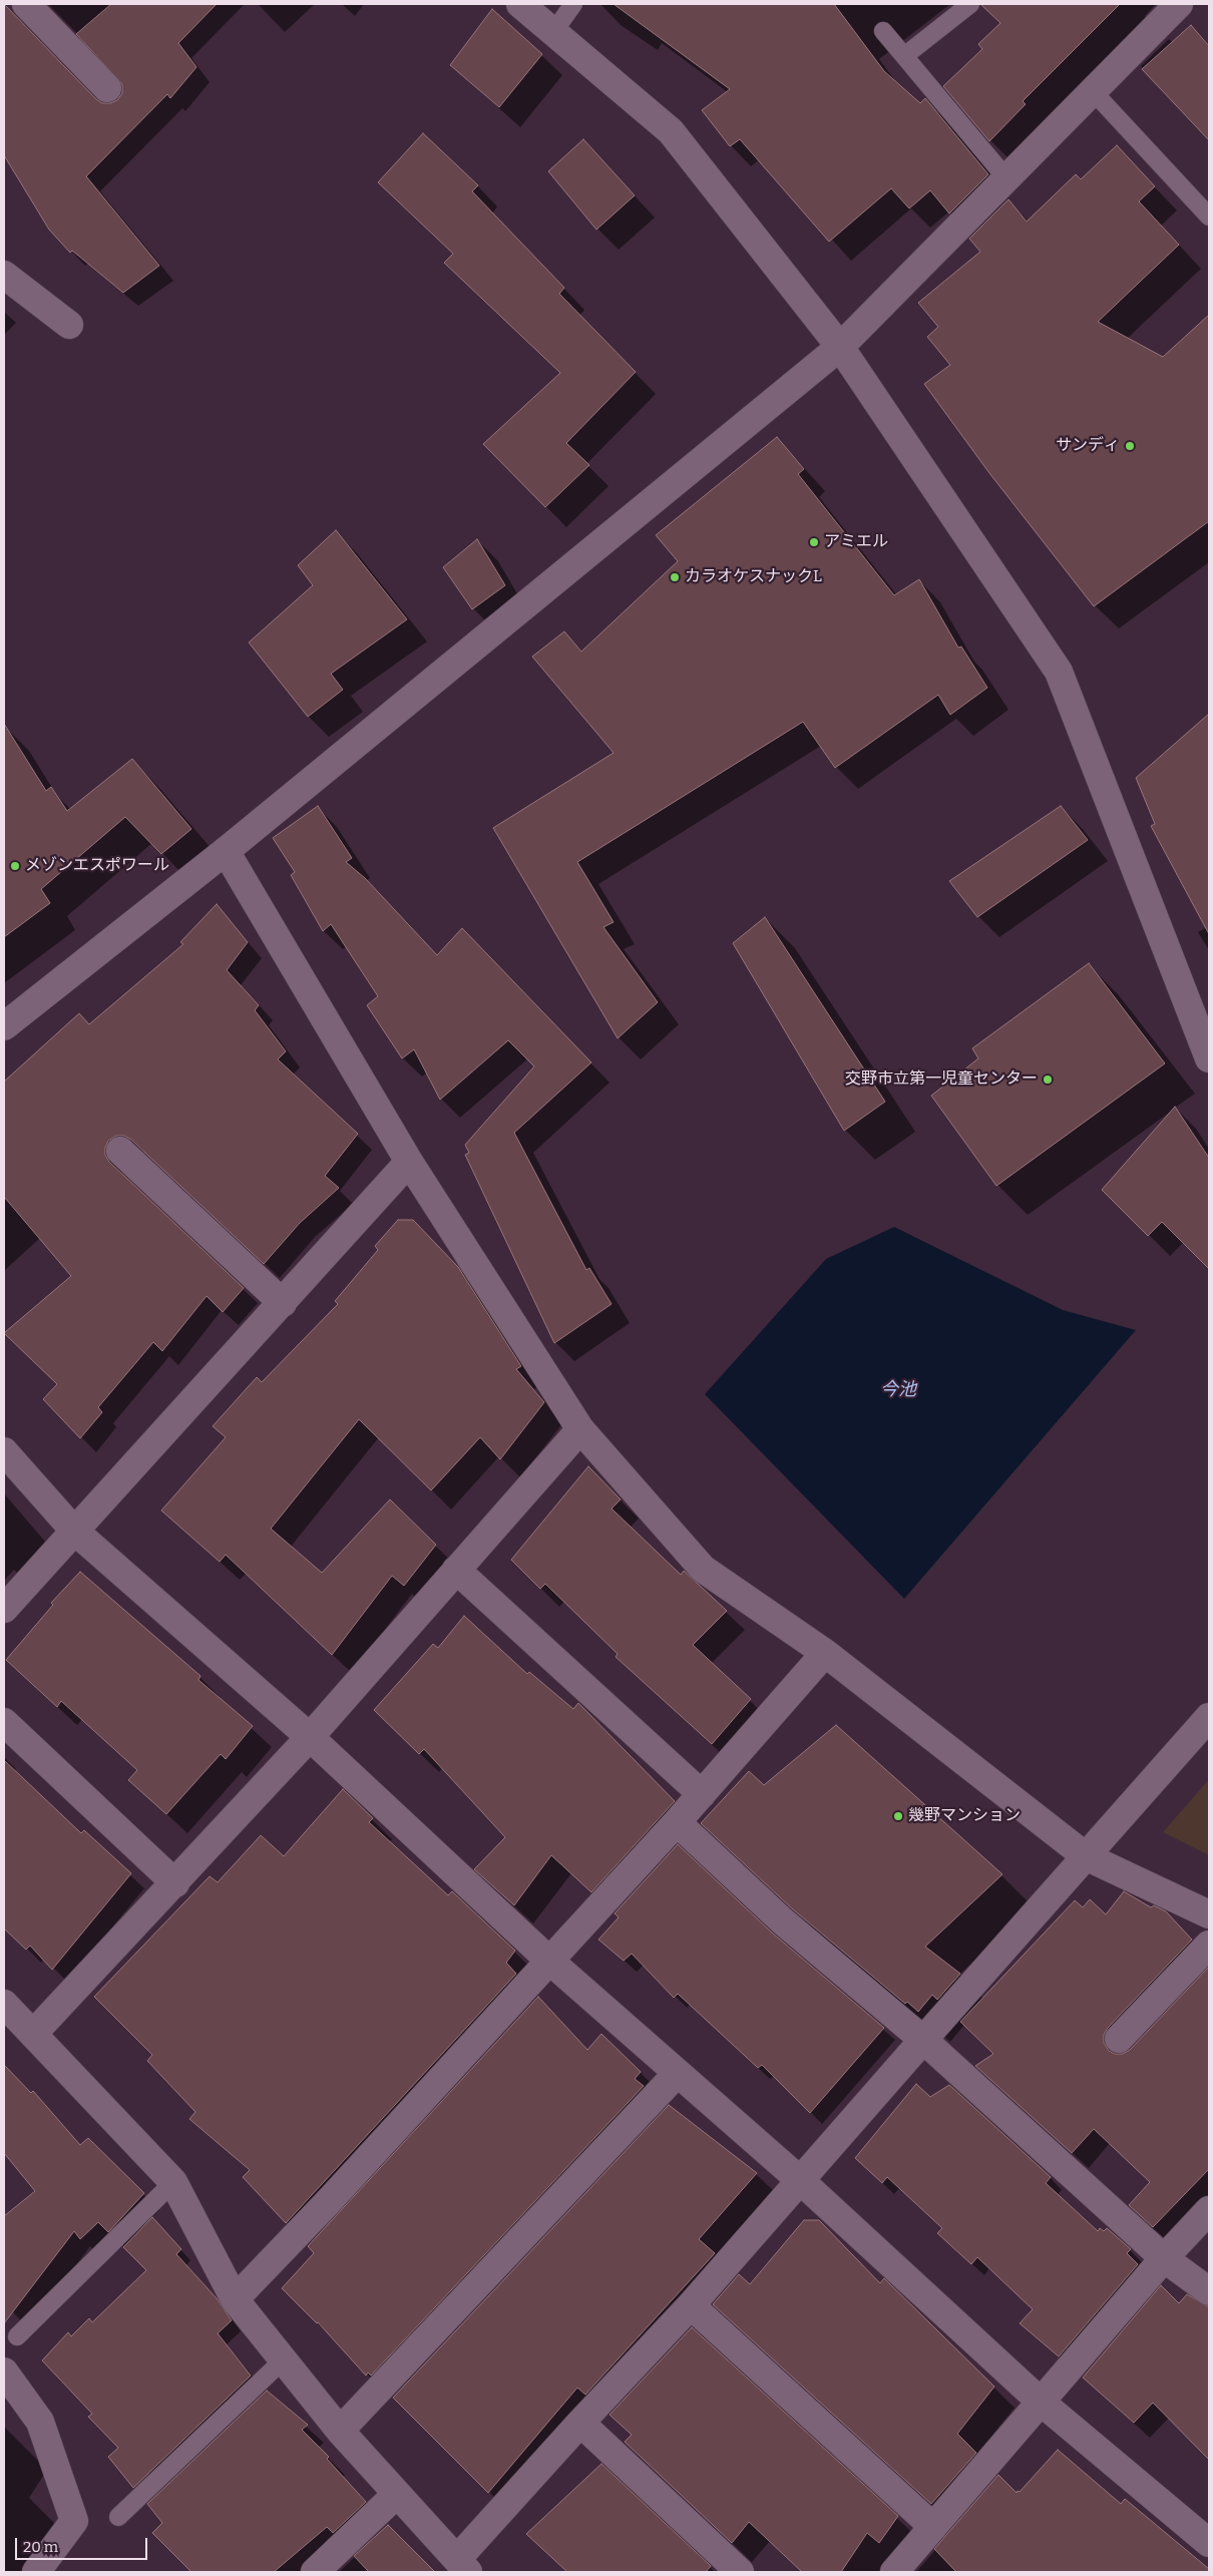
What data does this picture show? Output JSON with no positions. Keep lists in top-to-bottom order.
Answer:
{
  "water": ["今池"],
  "places": [
    "サンディ",
    "アミエル",
    "カラオケスナックL",
    "メゾンエスポワール",
    "交野市立第一児童センター",
    "幾野マンション"
  ],
  "scale_bar": "20 m"
}
